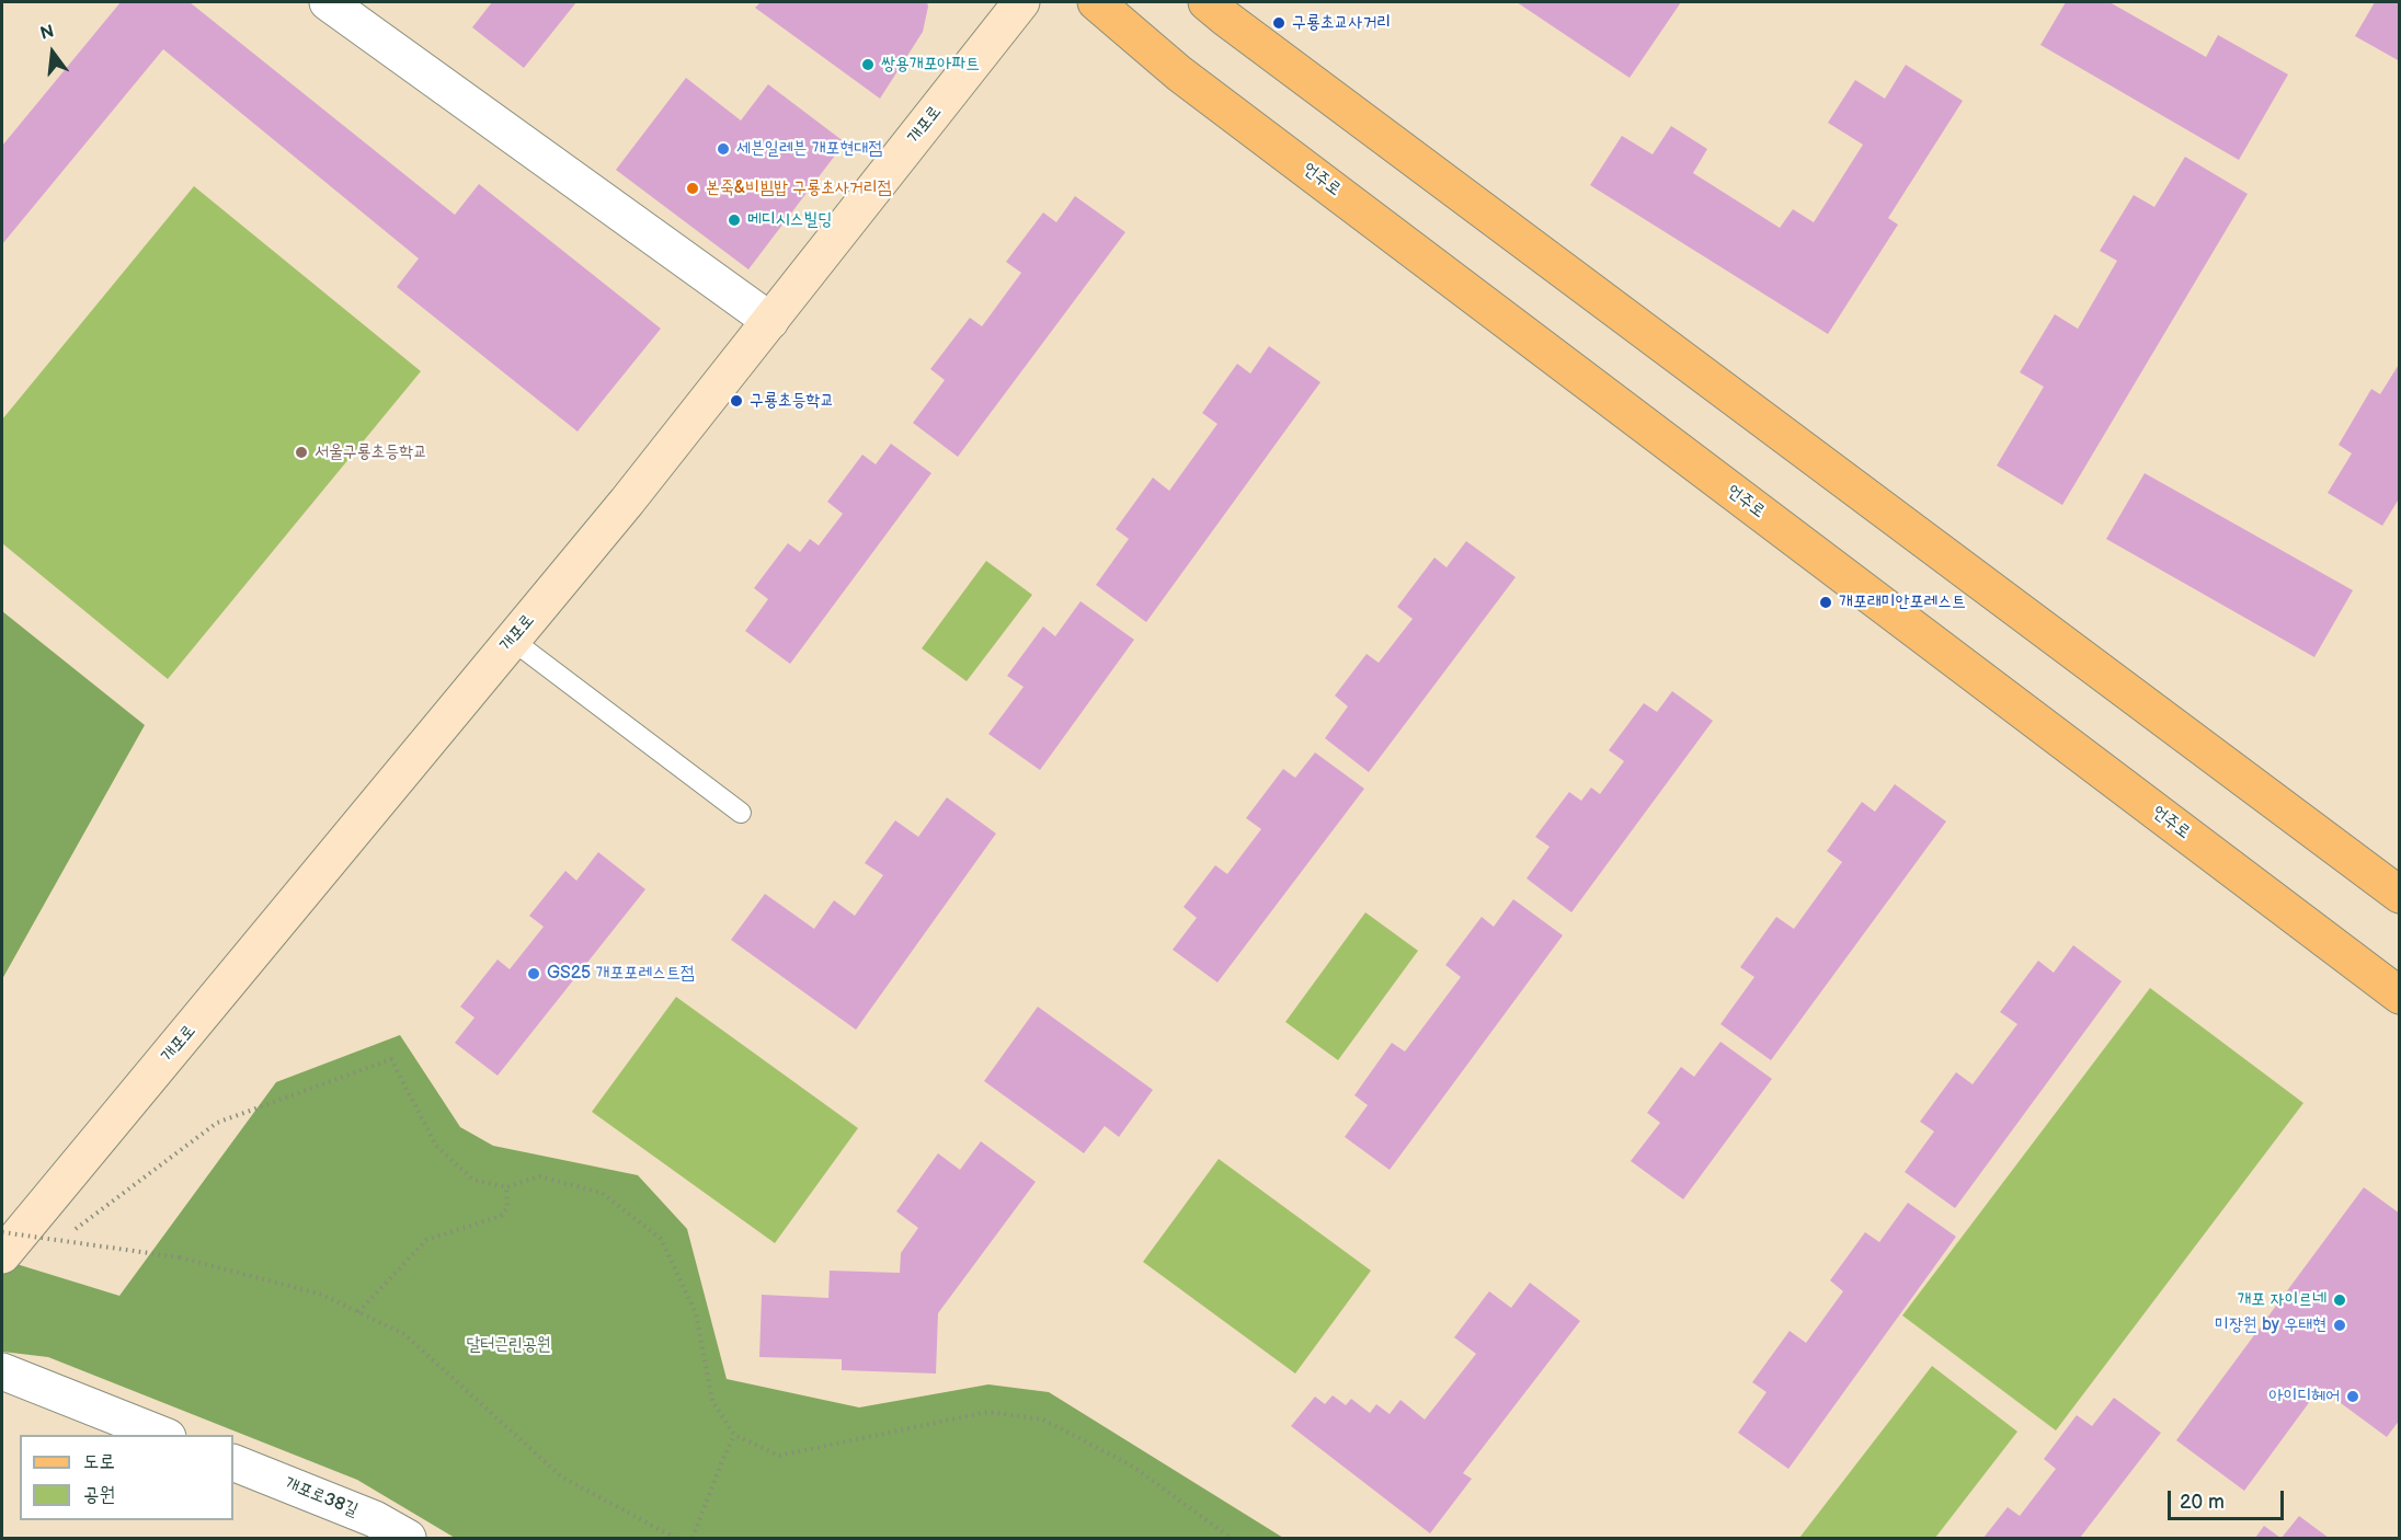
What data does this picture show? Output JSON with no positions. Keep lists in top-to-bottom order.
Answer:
{
  "streets": {
    "main road": ["언주로"],
    "street": ["개포로", "개포로38길"]
  },
  "parks": ["달터근린공원"],
  "places": [
    "구룡초교사거리",
    "쌍용개포아파트",
    "세븐일레븐 개포현대점",
    "본죽&비빔밥 구룡초사거리점",
    "메디시스빌딩",
    "구룡초등학교",
    "서울구룡초등학교",
    "개포래미안포레스트",
    "GS25 개포포레스트점",
    "개포 자이르네",
    "미장원 by 우태현",
    "아이디헤어"
  ],
  "legend": ["도로", "공원"],
  "scale_bar": "20 m",
  "north": "top"
}
